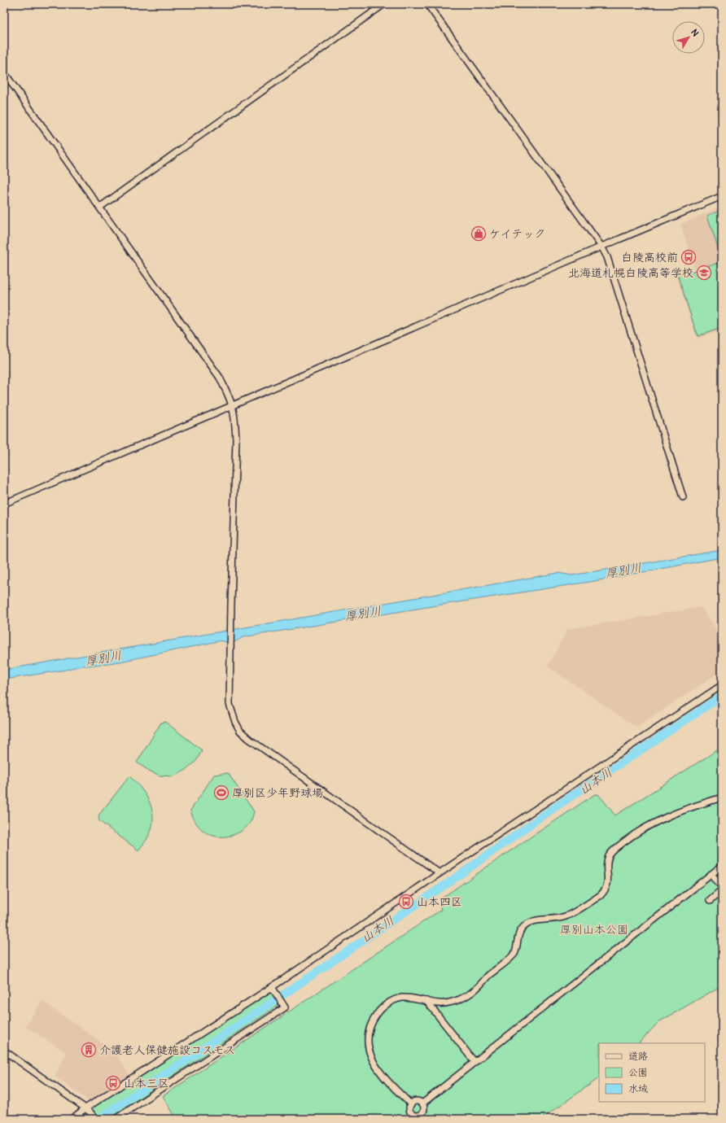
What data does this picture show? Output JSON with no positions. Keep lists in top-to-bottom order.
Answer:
{
  "water": ["厚別川", "山本川"],
  "parks": ["厚別山本公園"],
  "places": {
    "shop": ["ケイテック"],
    "bus stop": ["白陵高校前", "山本四区", "山本三区"],
    "school or university": ["北海道札幌白陵高等学校"],
    "sports": ["厚別区少年野球場"],
    "building": ["介護老人保健施設コスモス"]
  },
  "legend": ["道路", "公園", "水域"],
  "north": "top right"
}
